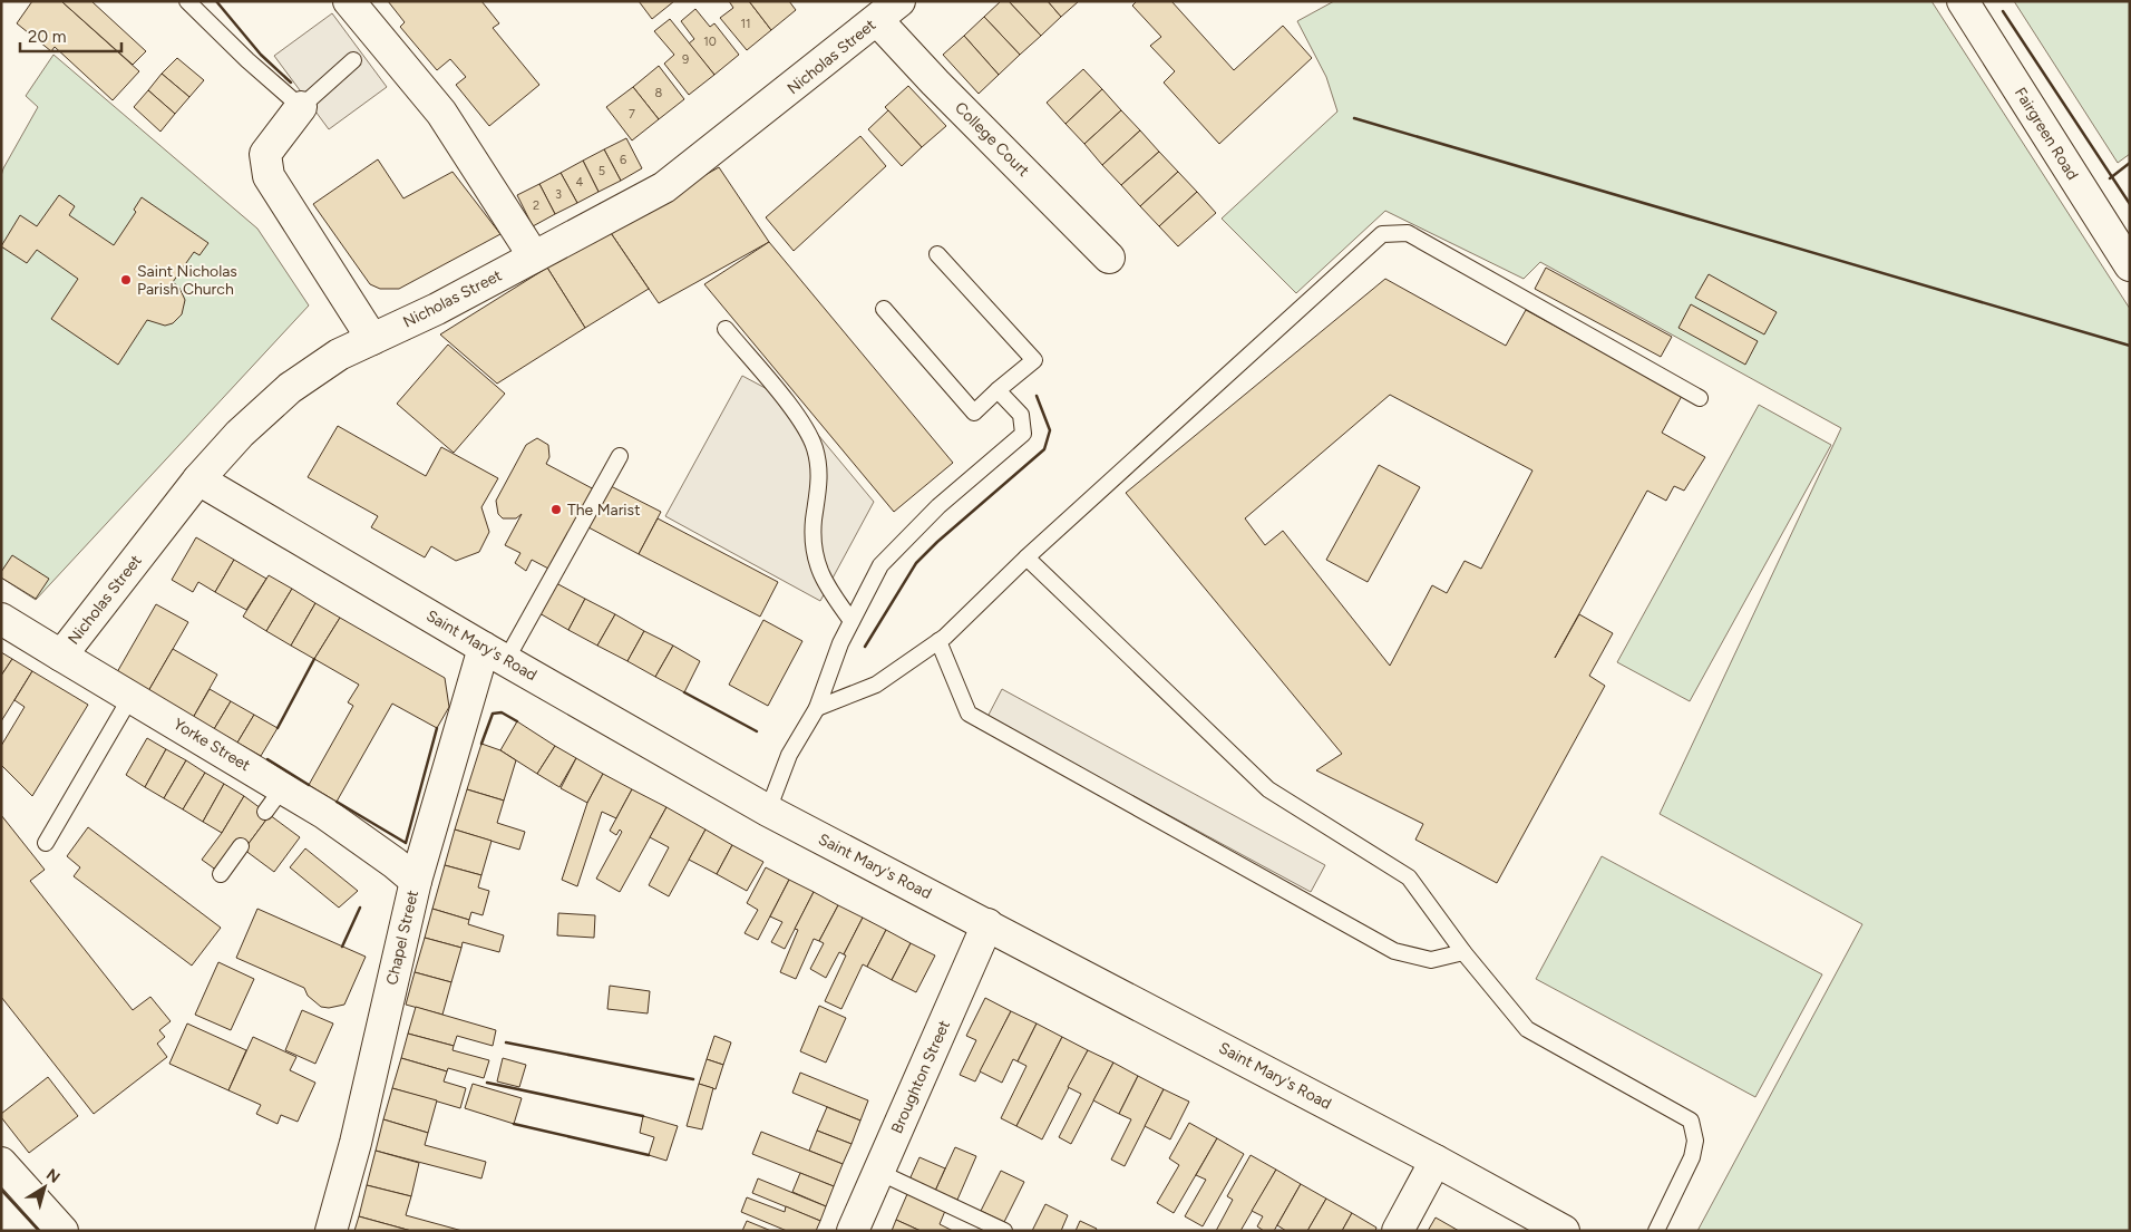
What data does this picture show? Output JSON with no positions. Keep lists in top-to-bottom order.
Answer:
{
  "streets": {
    "street": [
      "Nicholas Street",
      "Fairgreen Road",
      "College Court",
      "Saint Mary's Road",
      "Yorke Street",
      "Chapel Street",
      "Broughton Street"
    ]
  },
  "crossings": [
    ["Nicholas Street", "College Court"],
    ["Nicholas Street", "Saint Mary's Road"],
    ["Nicholas Street", "Yorke Street"],
    ["Saint Mary's Road", "Chapel Street"],
    ["Saint Mary's Road", "Broughton Street"],
    ["Yorke Street", "Chapel Street"]
  ],
  "places": ["Saint Nicholas Parish Church", "The Marist"],
  "house_numbers": [
    "11",
    "10",
    "9",
    "8",
    "7",
    "6",
    "5",
    "4",
    "3",
    "2"
  ],
  "scale_bar": "20 m",
  "north": "top right"
}
